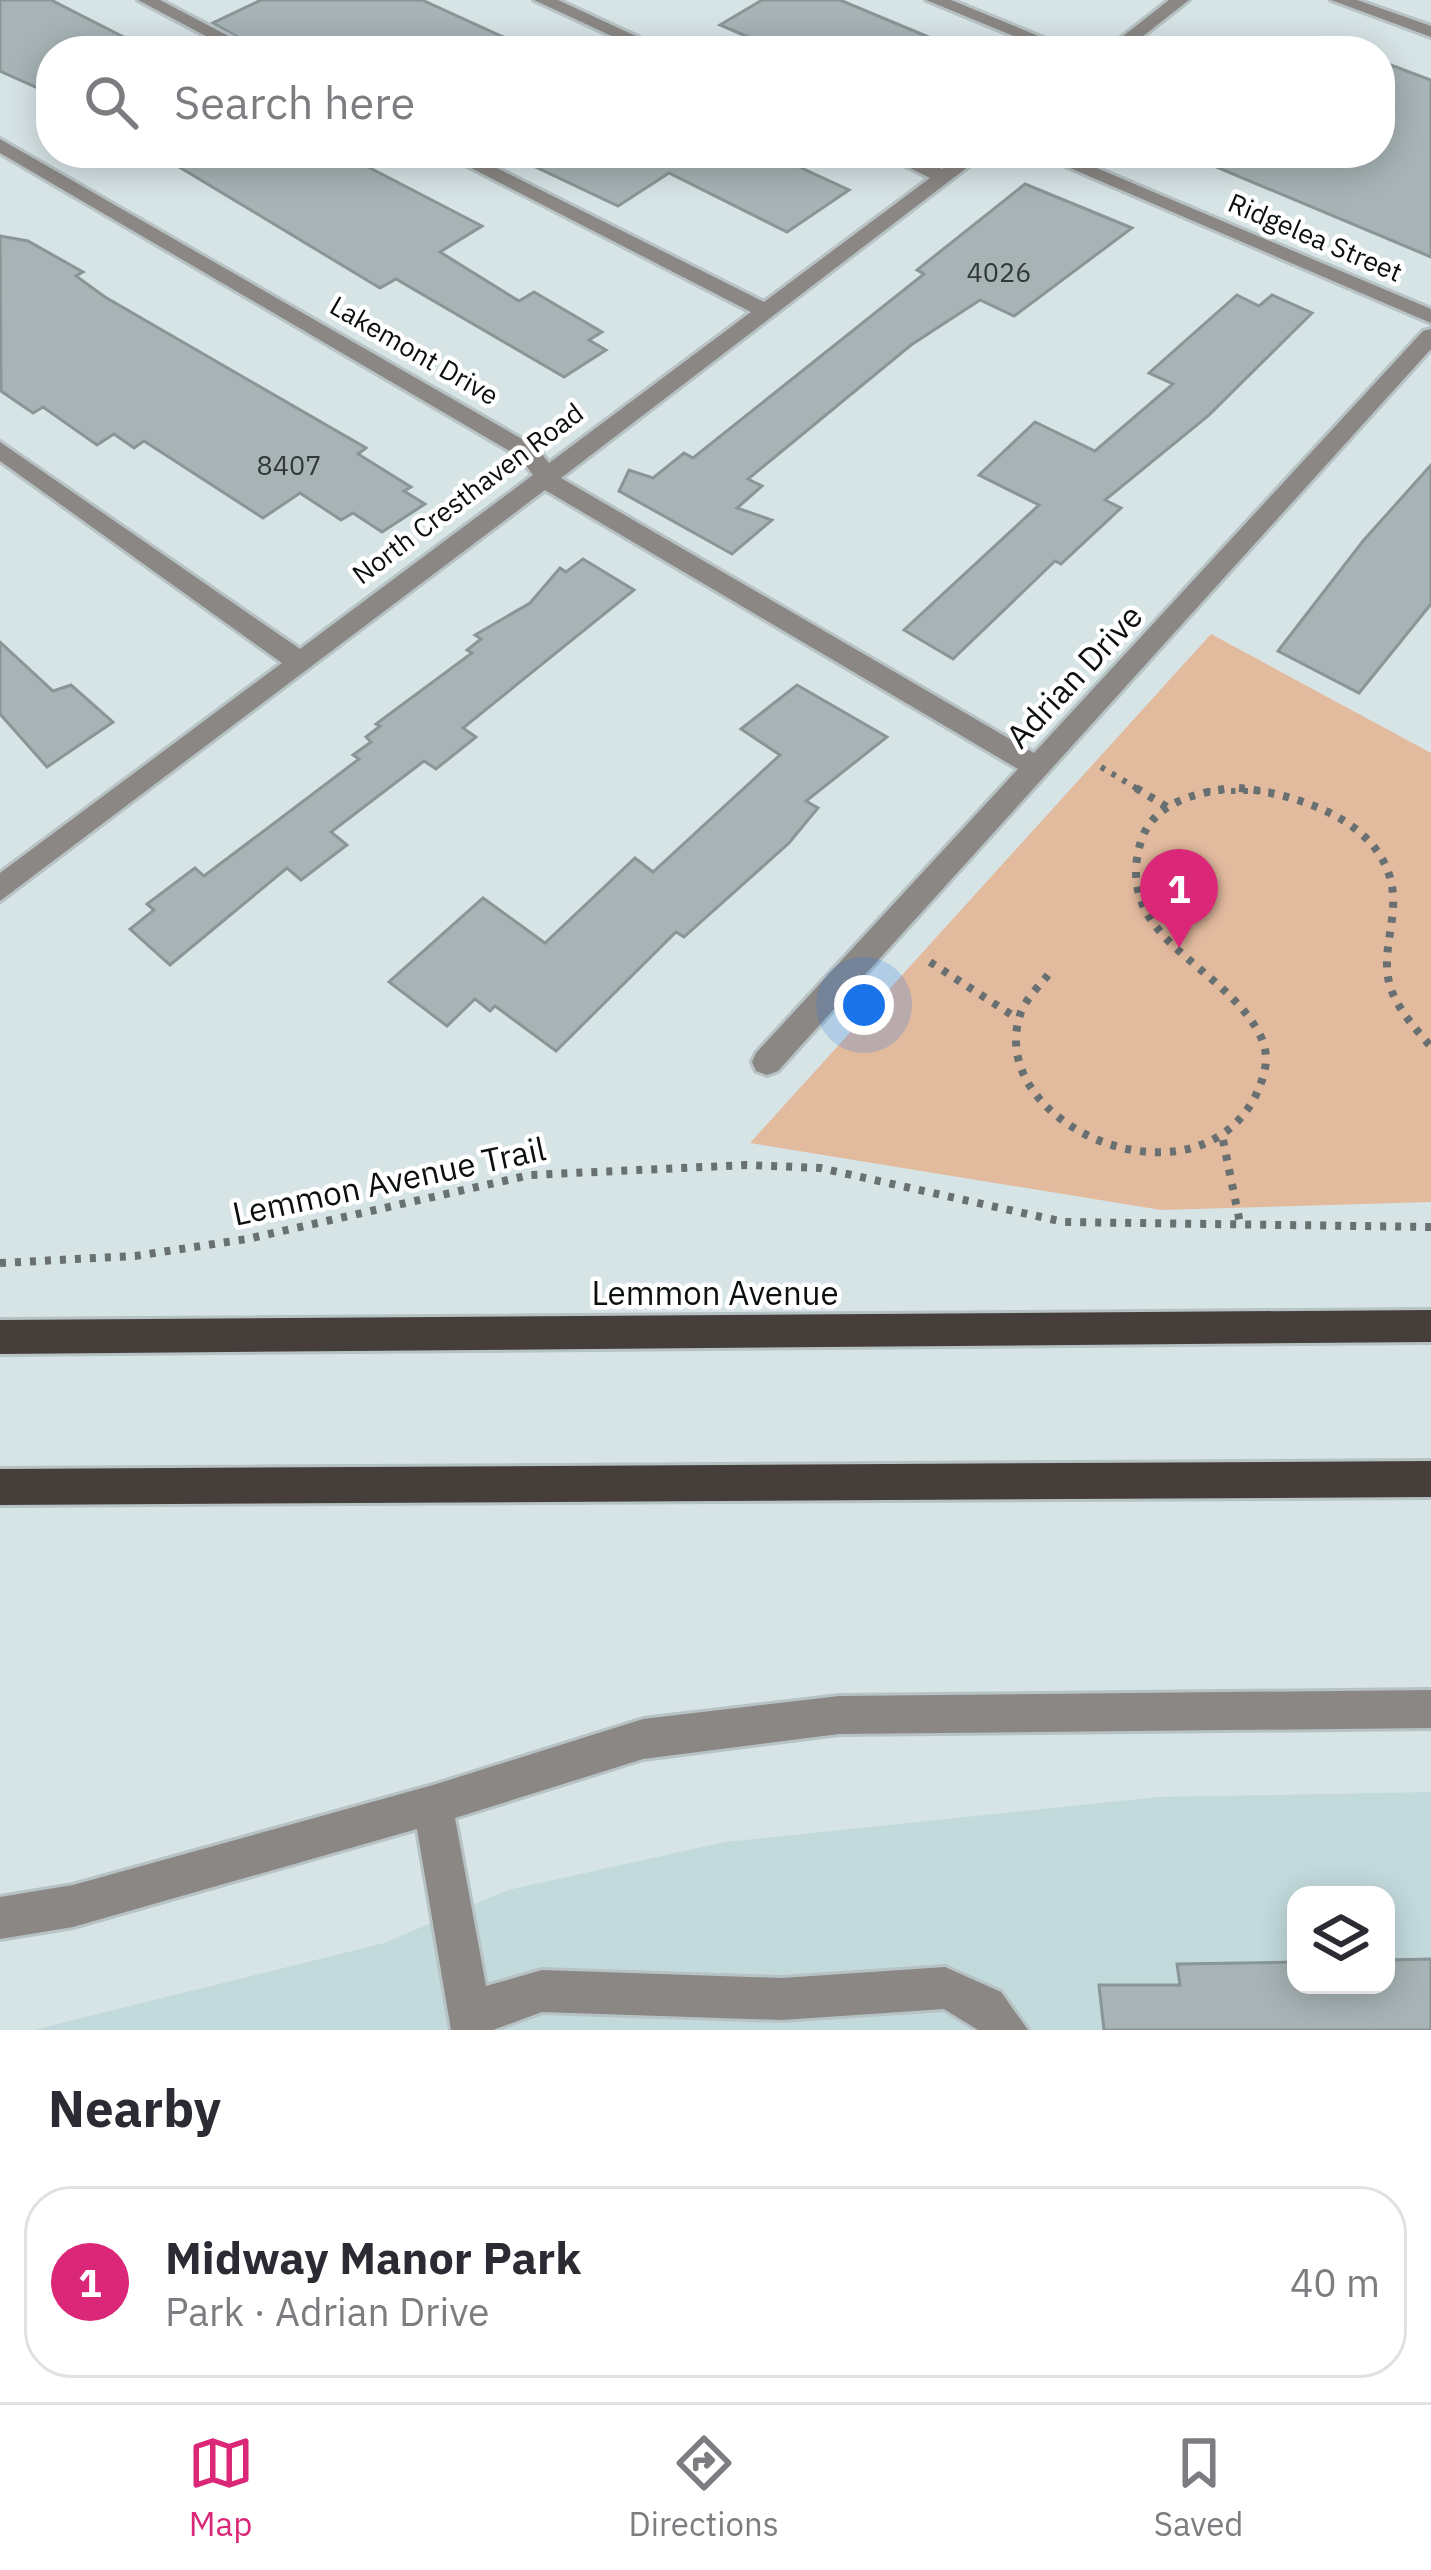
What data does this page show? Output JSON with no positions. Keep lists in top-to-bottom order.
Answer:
{
  "streets": {
    "main road": ["Lemmon Avenue"],
    "street": [
      "Ridgelea Street",
      "Lakemont Drive",
      "North Cresthaven Road",
      "Adrian Drive"
    ],
    "path": ["Lemmon Avenue Trail"]
  },
  "crossings": [
    ["Lakemont Drive", "North Cresthaven Road"],
    ["Lakemont Drive", "Adrian Drive"]
  ],
  "house_numbers": ["4026", "8407"],
  "page": {
    "search": "Search here",
    "pins": "1",
    "heading": "Nearby",
    "list": [
      {
        "mark": "1",
        "name": "Midway Manor Park",
        "note": "Park · Adrian Drive",
        "value": "40 m"
      }
    ],
    "nav": ["Map", "Directions", "Saved"]
  }
}
